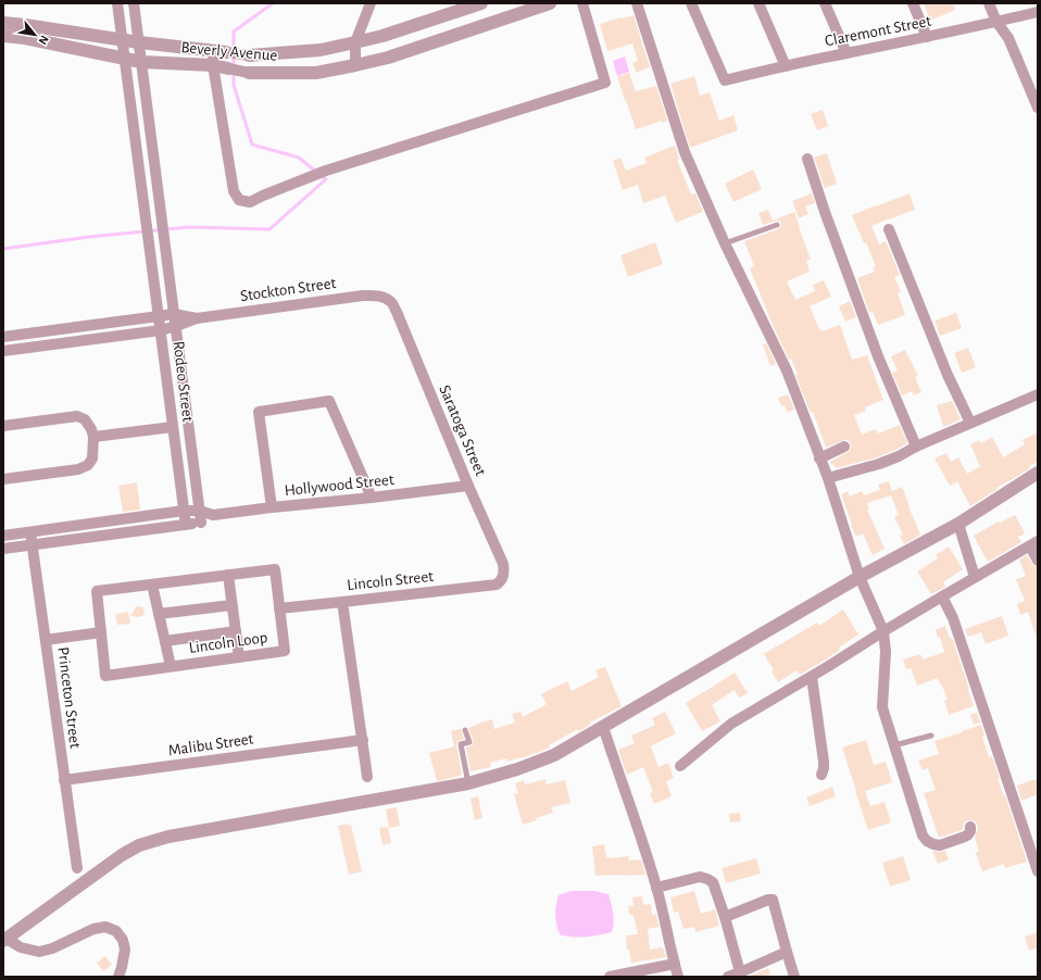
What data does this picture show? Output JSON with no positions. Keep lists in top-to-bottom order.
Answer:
{
  "streets": {
    "street": [
      "Claremont Street",
      "Beverly Avenue",
      "Stockton Street",
      "Rodeo Street",
      "Saratoga Street",
      "Hollywood Street",
      "Lincoln Street",
      "Lincoln Loop",
      "Princeton Street",
      "Malibu Street"
    ]
  },
  "crossings": [
    ["Beverly Avenue", "Rodeo Street"],
    ["Stockton Street", "Saratoga Street"],
    ["Saratoga Street", "Hollywood Street"],
    ["Saratoga Street", "Lincoln Street"],
    ["Lincoln Street", "Lincoln Loop"],
    ["Princeton Street", "Malibu Street"]
  ],
  "north": "bottom right"
}
